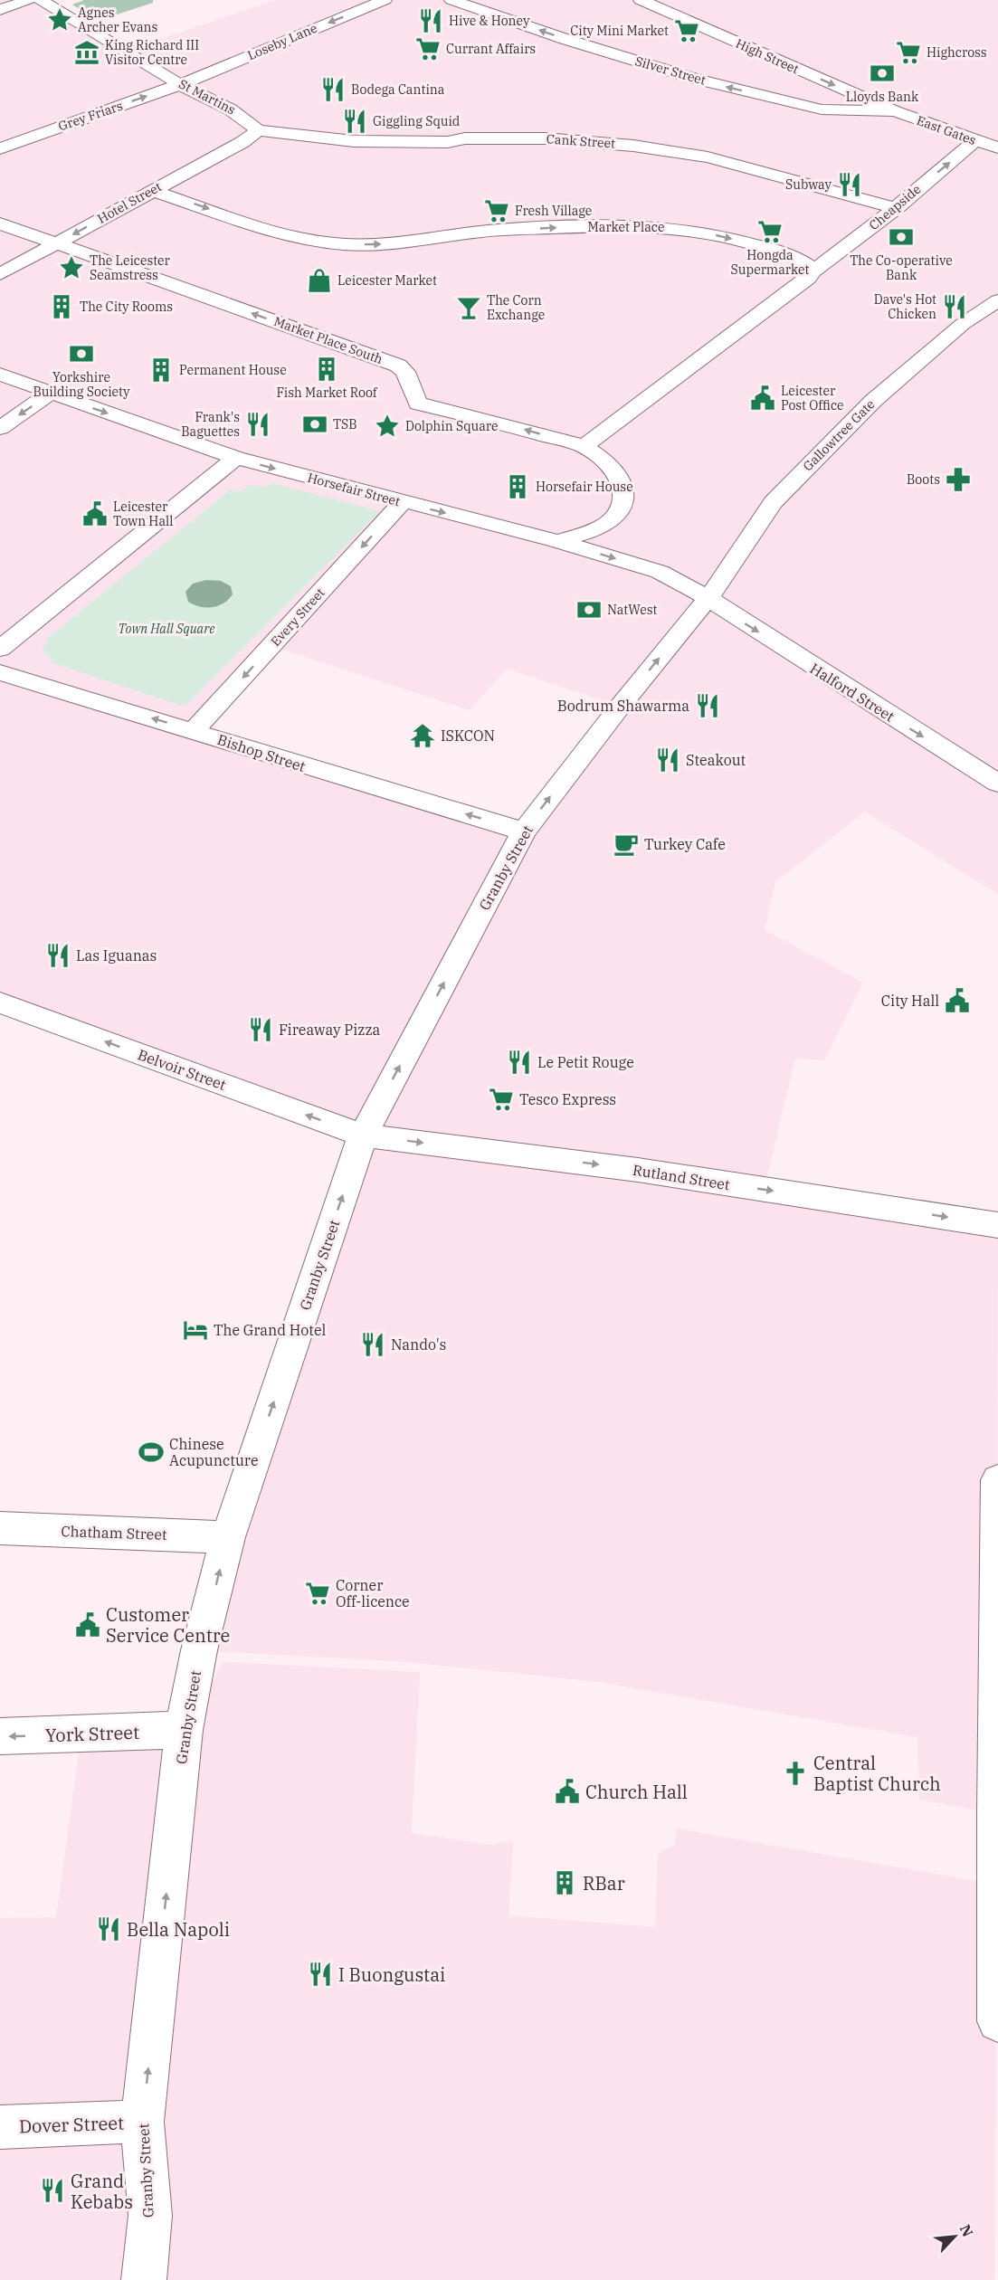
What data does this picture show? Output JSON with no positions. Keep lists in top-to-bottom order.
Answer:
{
  "streets": {
    "street": [
      "Loseby Lane",
      "High Street",
      "Silver Street",
      "St Martins",
      "Grey Friars",
      "East Gates",
      "Cank Street",
      "Hotel Street",
      "Cheapside",
      "Market Place",
      "Market Place South",
      "Gallowtree Gate",
      "Horsefair Street",
      "Every Street",
      "Halford Street",
      "Bishop Street",
      "Granby Street",
      "Belvoir Street",
      "Rutland Street",
      "Chatham Street",
      "York Street",
      "Dover Street"
    ]
  },
  "crossings": [
    ["Loseby Lane", "St Martins"],
    ["Loseby Lane", "Grey Friars"],
    ["High Street", "Silver Street"],
    ["High Street", "East Gates"],
    ["Silver Street", "East Gates"],
    ["St Martins", "Grey Friars"],
    ["St Martins", "Cank Street"],
    ["St Martins", "Hotel Street"],
    ["East Gates", "Cheapside"],
    ["Cank Street", "Hotel Street"],
    ["Cank Street", "Cheapside"],
    ["Hotel Street", "Market Place"],
    ["Hotel Street", "Market Place South"],
    ["Cheapside", "Market Place"],
    ["Gallowtree Gate", "Horsefair Street"],
    ["Gallowtree Gate", "Halford Street"],
    ["Gallowtree Gate", "Granby Street"],
    ["Horsefair Street", "Every Street"],
    ["Horsefair Street", "Halford Street"],
    ["Horsefair Street", "Granby Street"],
    ["Every Street", "Bishop Street"],
    ["Halford Street", "Granby Street"],
    ["Bishop Street", "Granby Street"],
    ["Granby Street", "Belvoir Street"],
    ["Granby Street", "Rutland Street"],
    ["Granby Street", "Chatham Street"],
    ["Granby Street", "York Street"],
    ["Granby Street", "Dover Street"],
    ["Belvoir Street", "Rutland Street"]
  ],
  "one_way": [
    "Loseby Lane",
    "High Street",
    "Silver Street",
    "Grey Friars",
    "Hotel Street",
    "Cheapside",
    "Market Place",
    "Market Place South",
    "Horsefair Street",
    "Halford Street",
    "Bishop Street",
    "Granby Street",
    "Belvoir Street",
    "Rutland Street",
    "York Street"
  ],
  "parks": ["Town Hall Square"],
  "places": {
    "place": ["Agnes Archer Evans", "The Leicester Seamstress", "Dolphin Square"],
    "restaurant": [
      "Hive & Honey",
      "Bodega Cantina",
      "Giggling Squid",
      "Subway",
      "Dave's Hot Chicken",
      "Frank's Baguettes",
      "Bodrum Shawarma",
      "Steakout",
      "Las Iguanas",
      "Fireaway Pizza",
      "Le Petit Rouge",
      "Nando's",
      "Bella Napoli",
      "I Buongustai",
      "Grand Kebabs"
    ],
    "supermarket": [
      "City Mini Market",
      "Currant Affairs",
      "Highcross",
      "Fresh Village",
      "Hongda Supermarket",
      "Tesco Express",
      "Corner Off-licence"
    ],
    "museum": ["King Richard III Visitor Centre"],
    "bank": [
      "Lloyds Bank",
      "The Co-operative Bank",
      "Yorkshire Building Society",
      "TSB",
      "NatWest"
    ],
    "shop": ["Leicester Market"],
    "building": [
      "The City Rooms",
      "Fish Market Roof",
      "Permanent House",
      "Horsefair House",
      "RBar"
    ],
    "bar": ["The Corn Exchange"],
    "public building": [
      "Leicester Post Office",
      "Leicester Town Hall",
      "City Hall",
      "Customer Service Centre",
      "Church Hall"
    ],
    "pharmacy": ["Boots"],
    "temple": ["ISKCON"],
    "cafe": ["Turkey Cafe"],
    "hotel": ["The Grand Hotel"],
    "sports": ["Chinese Acupuncture"],
    "church": ["Central Baptist Church"]
  },
  "north": "top right"
}
